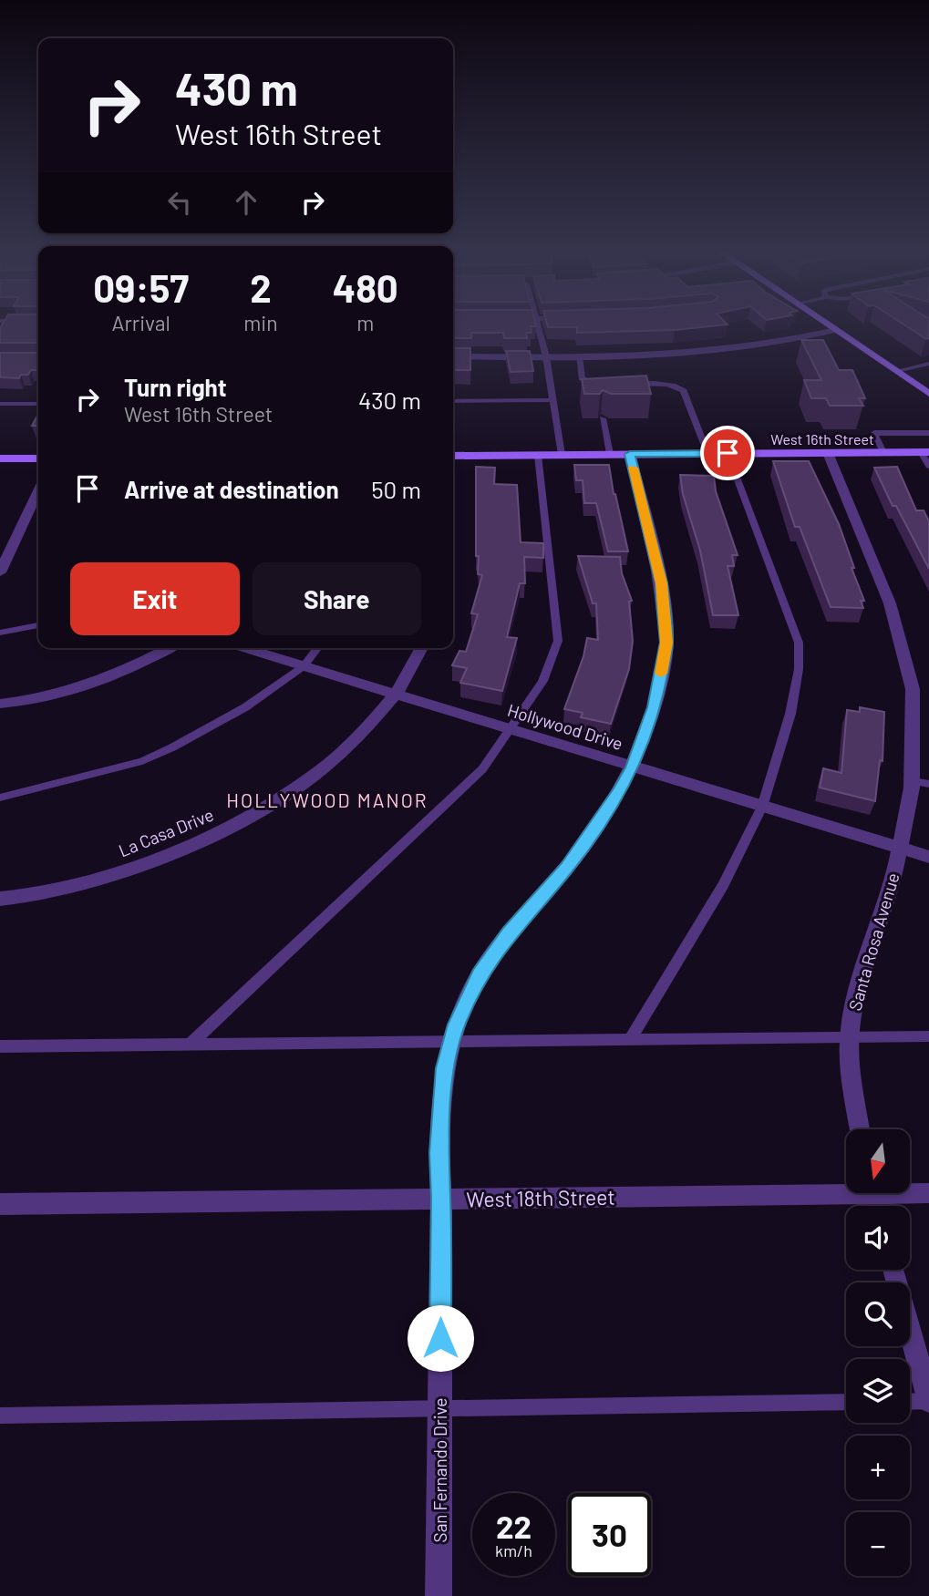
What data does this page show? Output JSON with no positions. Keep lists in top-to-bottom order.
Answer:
{
  "streets": {
    "main road": ["West 16th Street"],
    "street": [
      "Hollywood Drive",
      "La Casa Drive",
      "Santa Rosa Avenue",
      "West 18th Street",
      "San Fernando Drive"
    ]
  },
  "crossings": [
    ["West 16th Street", "Santa Rosa Avenue"],
    ["West 16th Street", "San Fernando Drive"],
    ["Hollywood Drive", "La Casa Drive"],
    ["Hollywood Drive", "Santa Rosa Avenue"],
    ["Hollywood Drive", "San Fernando Drive"],
    ["West 18th Street", "San Fernando Drive"]
  ],
  "districts": ["HOLLYWOOD MANOR"],
  "north": "bottom",
  "page": {
    "turn": ["430 m", "West 16th Street"],
    "eta": [
      "09:57",
      "Arrival",
      "2",
      "min",
      "480",
      "m"
    ],
    "list": [
      {
        "name": "Turn right",
        "note": "West 16th Street",
        "value": "430 m"
      },
      {
        "name": "Arrive at destination",
        "value": "50 m"
      }
    ],
    "buttons": ["Exit", "Share"],
    "map_buttons": ["+", "−"],
    "speed": "22 km/h",
    "limit": "30"
  }
}
